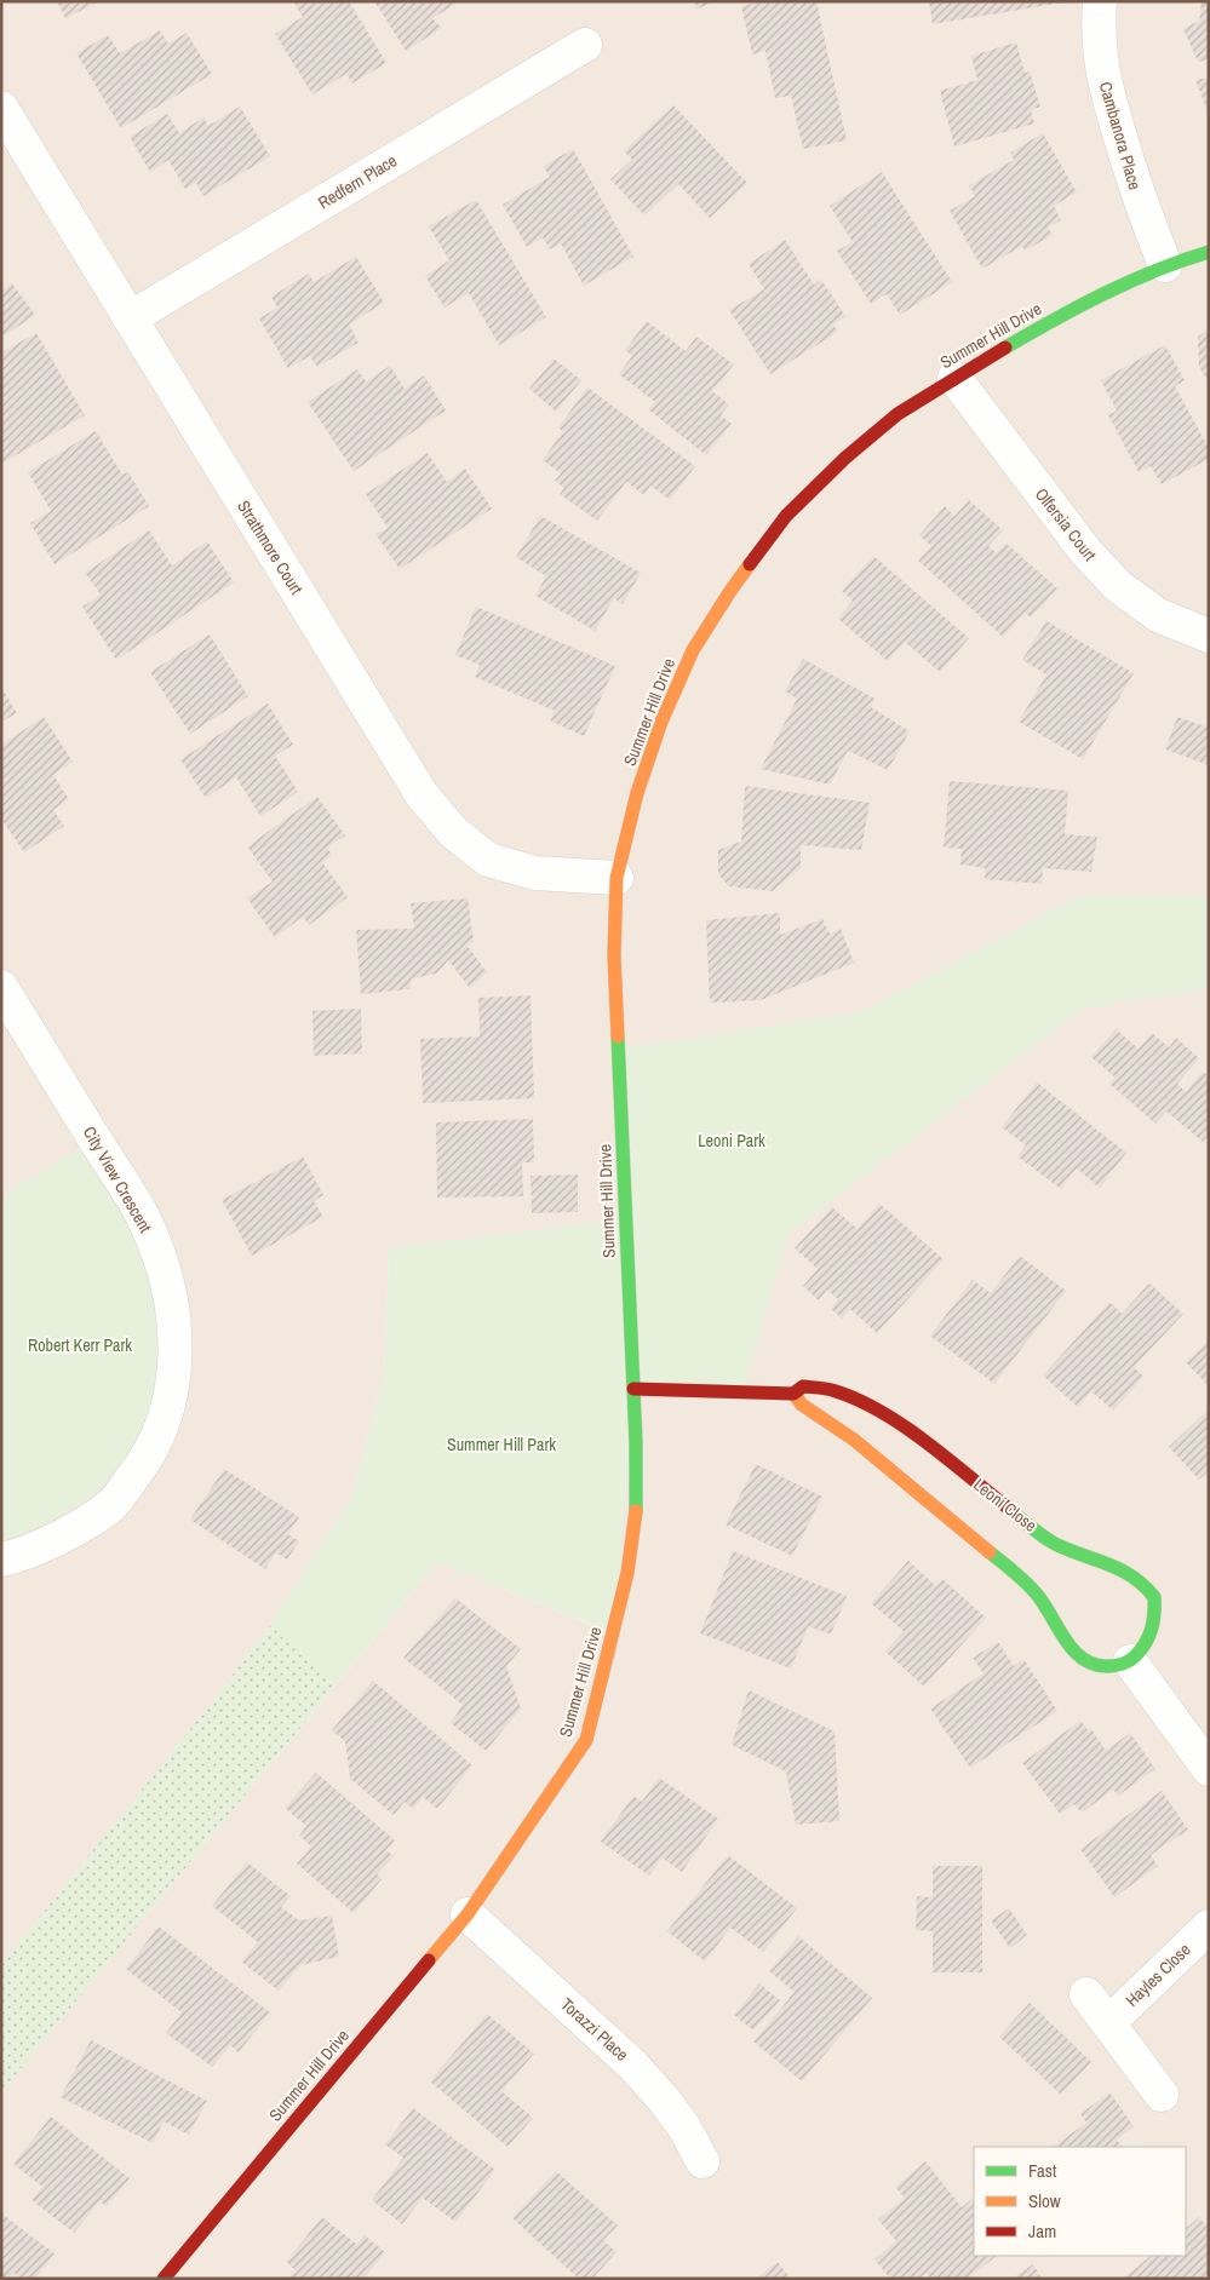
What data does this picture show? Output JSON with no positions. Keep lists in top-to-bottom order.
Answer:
{
  "streets": {
    "street": [
      "Cambanora Place",
      "Redfern Place",
      "Summer Hill Drive",
      "Olfersia Court",
      "Strathmore Court",
      "City View Crescent",
      "Leoni Close",
      "Hayles Close",
      "Torazzi Place"
    ]
  },
  "crossings": [
    ["Cambanora Place", "Summer Hill Drive"],
    ["Redfern Place", "Strathmore Court"],
    ["Summer Hill Drive", "Olfersia Court"],
    ["Summer Hill Drive", "Strathmore Court"],
    ["Summer Hill Drive", "Leoni Close"],
    ["Summer Hill Drive", "Torazzi Place"]
  ],
  "parks": ["Leoni Park", "Robert Kerr Park", "Summer Hill Park"],
  "legend": ["Fast", "Slow", "Jam"]
}
